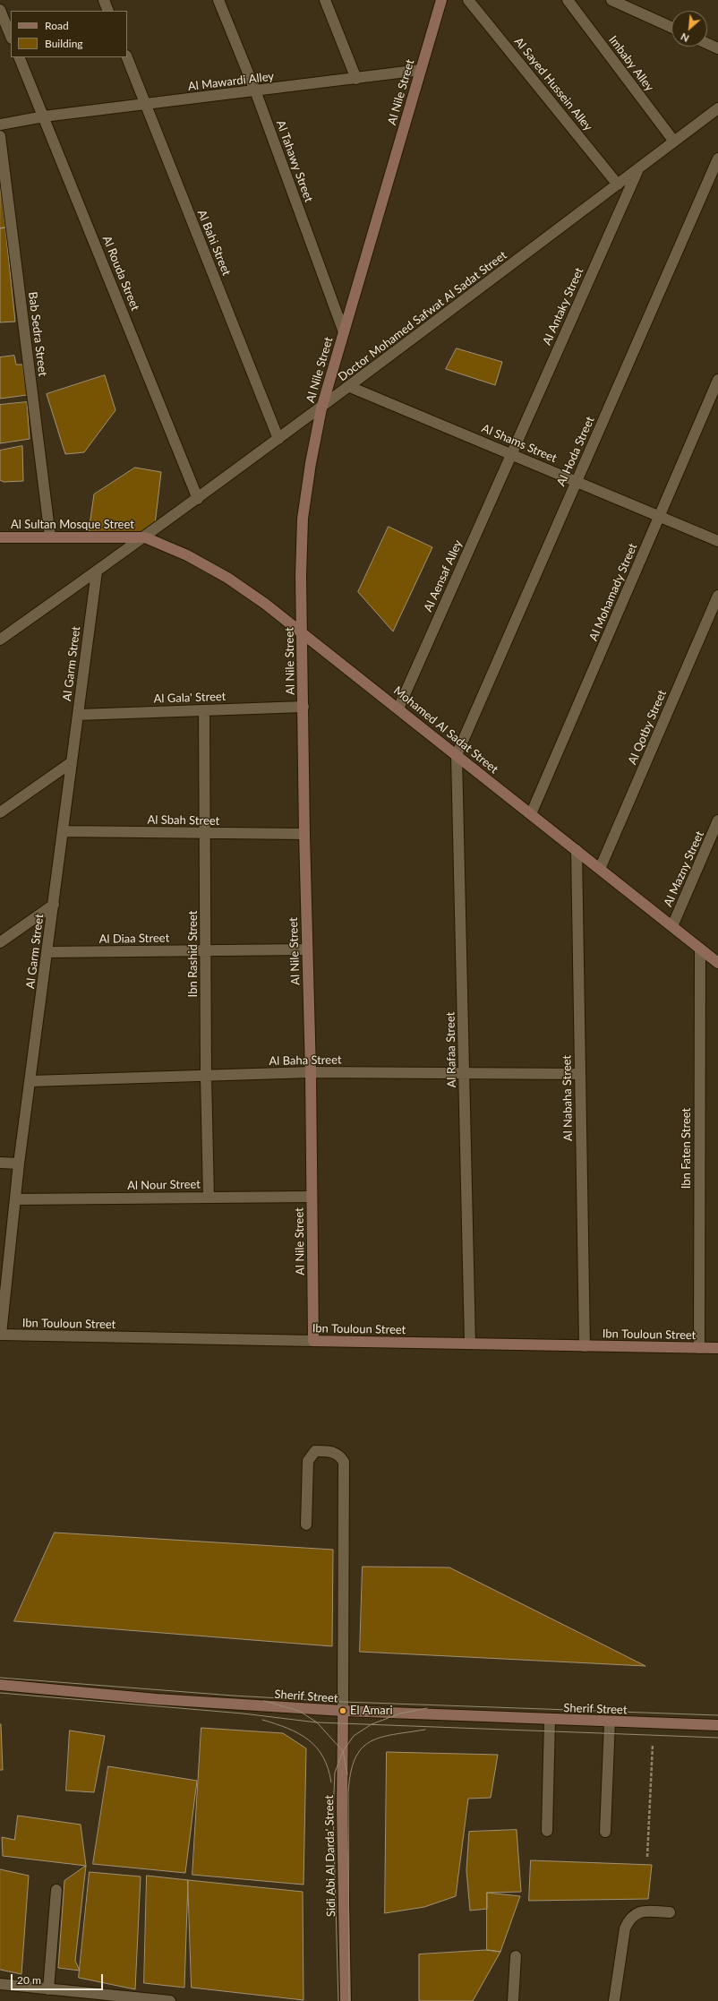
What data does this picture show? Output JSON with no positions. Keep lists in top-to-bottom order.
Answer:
{
  "streets": {
    "main road": [
      "Al Nile Street",
      "Al Sultan Mosque Street",
      "Mohamed Al Sadat Street",
      "Ibn Touloun Street",
      "Sherif Street",
      "Sidi Abi Al Darda' Street"
    ],
    "street": [
      "Imbaby Alley",
      "Al Mawardi Alley",
      "Al Sayed Hussein Alley",
      "Al Tahawy Street",
      "Al Bahi Street",
      "Al Rouda Street",
      "Al Antaky Street",
      "Doctor Mohamed Safwat Al Sadat Street",
      "Bab Sedra Street",
      "Al Shams Street",
      "Al Hoda Street",
      "Al Aensaf Alley",
      "Al Mohamady Street",
      "Al Garm Street",
      "Al Gala' Street",
      "Al Qotby Street",
      "Al Sbah Street",
      "Al Mazny Street",
      "Al Diaa Street",
      "Ibn Rashid Street",
      "Al Rafaa Street",
      "Al Baha Street",
      "Al Nabaha Street",
      "Ibn Faten Street",
      "Al Nour Street"
    ]
  },
  "crossings": [
    ["Imbaby Alley", "Doctor Mohamed Safwat Al Sadat Street"],
    ["Al Mawardi Alley", "Al Nile Street"],
    ["Al Mawardi Alley", "Al Tahawy Street"],
    ["Al Mawardi Alley", "Al Bahi Street"],
    ["Al Mawardi Alley", "Al Rouda Street"],
    ["Al Sayed Hussein Alley", "Doctor Mohamed Safwat Al Sadat Street"],
    ["Al Nile Street", "Al Tahawy Street"],
    ["Al Nile Street", "Doctor Mohamed Safwat Al Sadat Street"],
    ["Al Nile Street", "Al Gala' Street"],
    ["Al Nile Street", "Mohamed Al Sadat Street"],
    ["Al Nile Street", "Al Sbah Street"],
    ["Al Nile Street", "Al Diaa Street"],
    ["Al Nile Street", "Al Baha Street"],
    ["Al Nile Street", "Al Nour Street"],
    ["Al Nile Street", "Ibn Touloun Street"],
    ["Al Bahi Street", "Doctor Mohamed Safwat Al Sadat Street"],
    ["Al Rouda Street", "Doctor Mohamed Safwat Al Sadat Street"],
    ["Al Antaky Street", "Doctor Mohamed Safwat Al Sadat Street"],
    ["Al Antaky Street", "Al Shams Street"],
    ["Al Antaky Street", "Al Aensaf Alley"],
    ["Doctor Mohamed Safwat Al Sadat Street", "Al Shams Street"],
    ["Doctor Mohamed Safwat Al Sadat Street", "Al Sultan Mosque Street"],
    ["Doctor Mohamed Safwat Al Sadat Street", "Al Garm Street"],
    ["Doctor Mohamed Safwat Al Sadat Street", "Mohamed Al Sadat Street"],
    ["Bab Sedra Street", "Al Sultan Mosque Street"],
    ["Al Shams Street", "Al Hoda Street"],
    ["Al Shams Street", "Al Aensaf Alley"],
    ["Al Shams Street", "Al Mohamady Street"],
    ["Al Hoda Street", "Mohamed Al Sadat Street"],
    ["Al Hoda Street", "Al Rafaa Street"],
    ["Al Sultan Mosque Street", "Mohamed Al Sadat Street"],
    ["Al Aensaf Alley", "Mohamed Al Sadat Street"],
    ["Al Mohamady Street", "Mohamed Al Sadat Street"],
    ["Al Garm Street", "Al Gala' Street"],
    ["Al Garm Street", "Al Sbah Street"],
    ["Al Garm Street", "Al Diaa Street"],
    ["Al Garm Street", "Al Baha Street"],
    ["Al Garm Street", "Al Nour Street"],
    ["Al Garm Street", "Ibn Touloun Street"],
    ["Al Gala' Street", "Ibn Rashid Street"],
    ["Al Qotby Street", "Mohamed Al Sadat Street"],
    ["Mohamed Al Sadat Street", "Al Mazny Street"],
    ["Mohamed Al Sadat Street", "Al Rafaa Street"],
    ["Mohamed Al Sadat Street", "Al Nabaha Street"],
    ["Mohamed Al Sadat Street", "Ibn Faten Street"],
    ["Al Sbah Street", "Ibn Rashid Street"],
    ["Al Diaa Street", "Ibn Rashid Street"],
    ["Ibn Rashid Street", "Al Baha Street"],
    ["Ibn Rashid Street", "Al Nour Street"],
    ["Al Rafaa Street", "Al Baha Street"],
    ["Al Rafaa Street", "Ibn Touloun Street"],
    ["Al Baha Street", "Al Nabaha Street"],
    ["Al Nabaha Street", "Ibn Touloun Street"],
    ["Ibn Faten Street", "Ibn Touloun Street"],
    ["Sherif Street", "Sidi Abi Al Darda' Street"]
  ],
  "places": ["El Amari"],
  "legend": ["Road", "Building"],
  "scale_bar": "20 m",
  "north": "bottom left"
}
